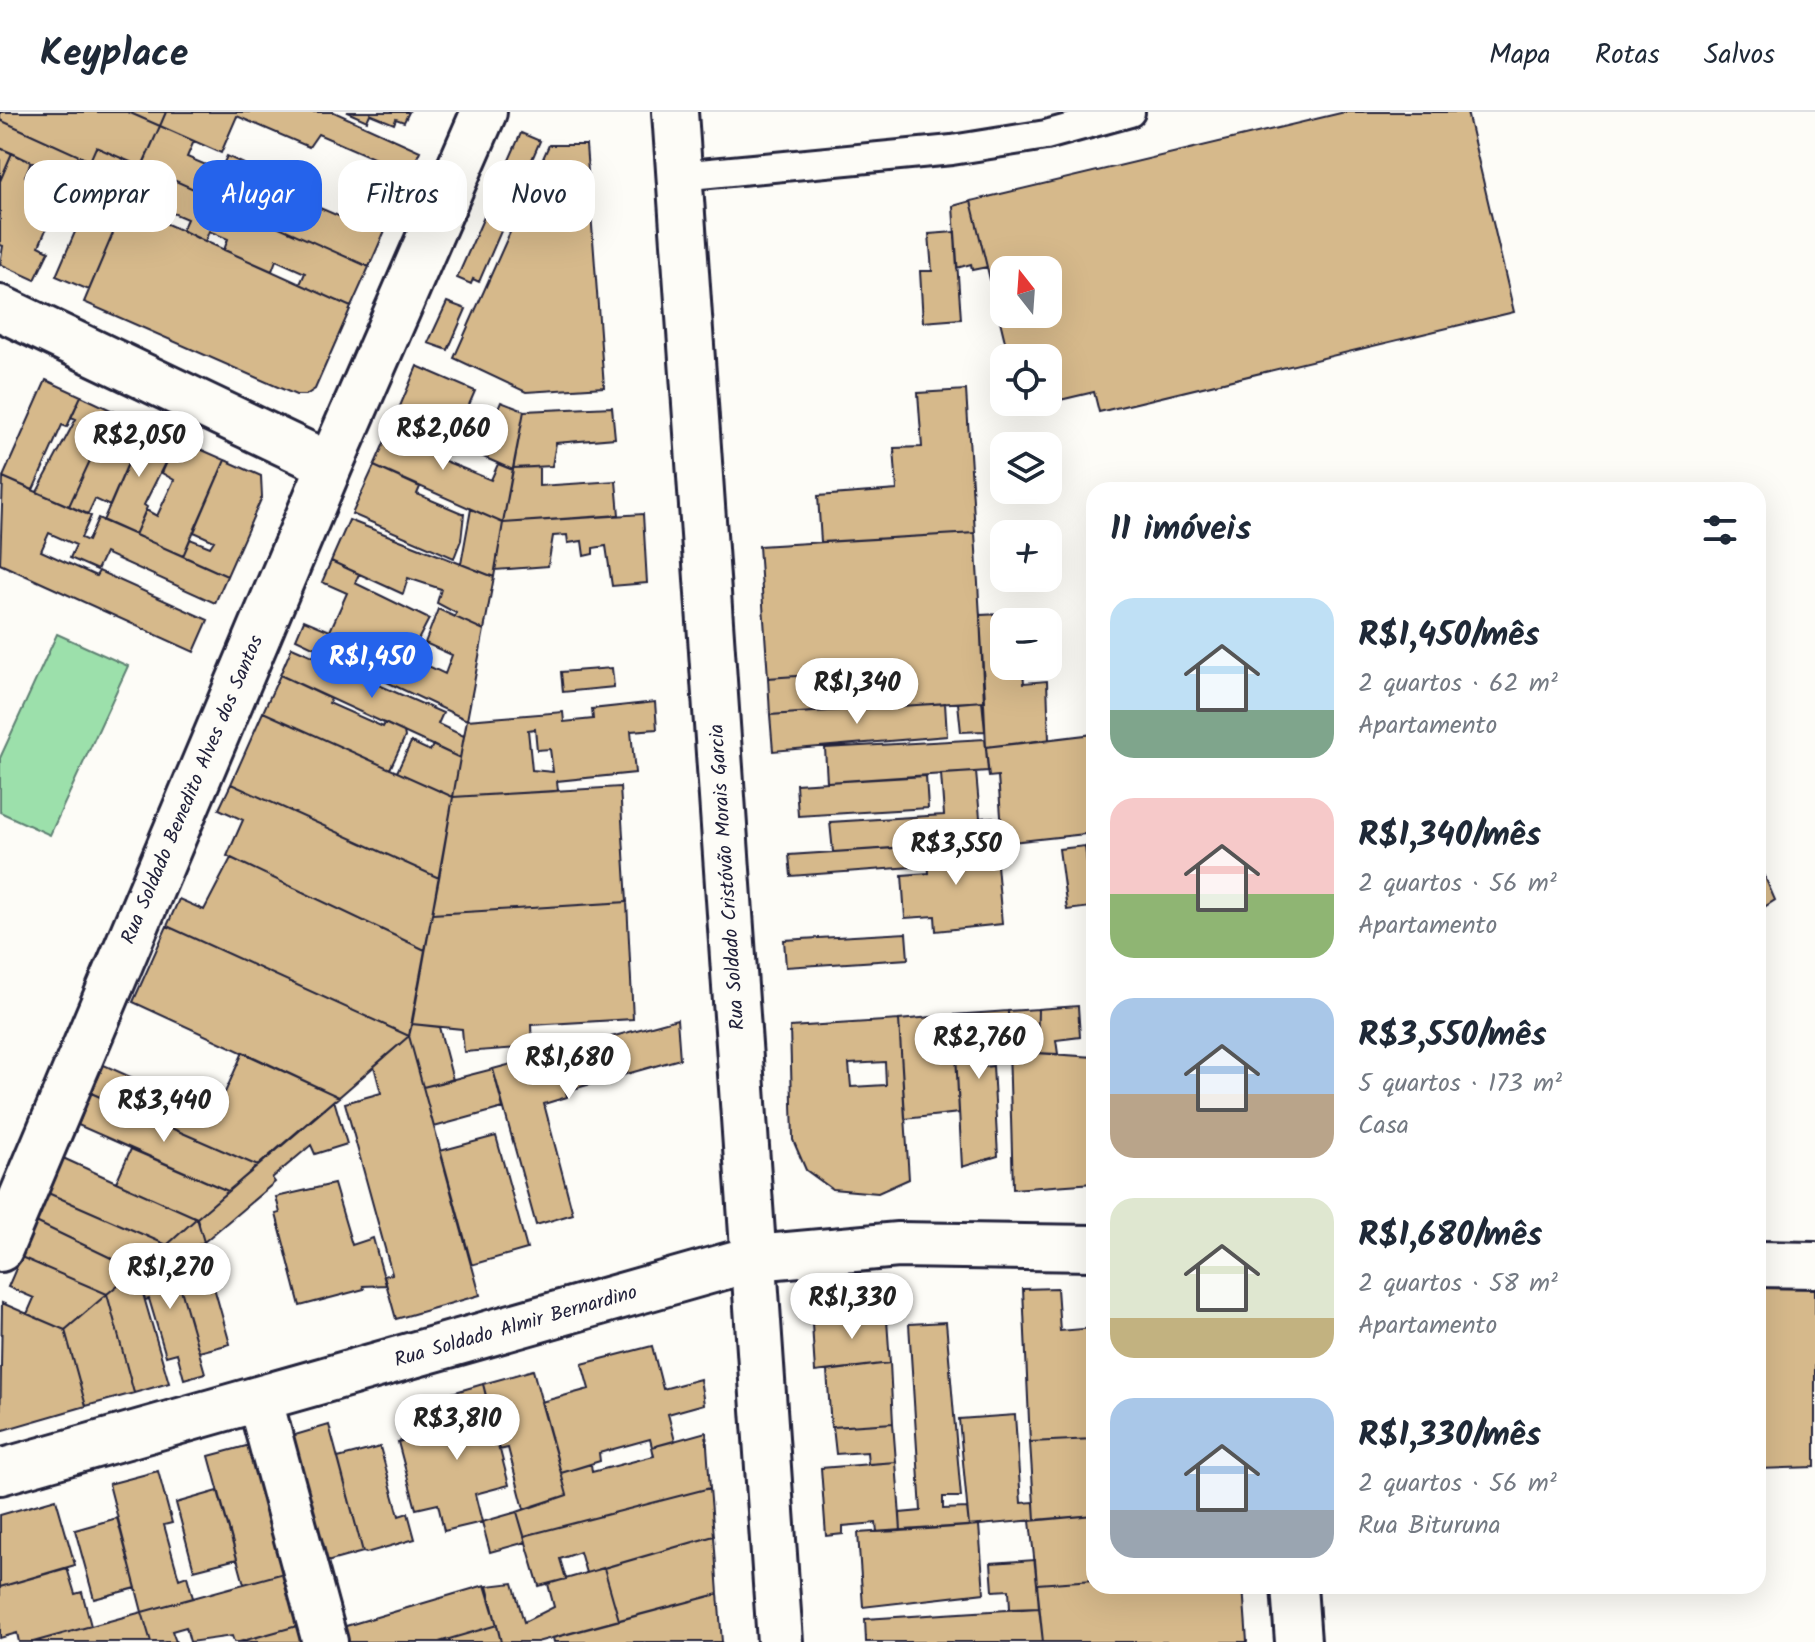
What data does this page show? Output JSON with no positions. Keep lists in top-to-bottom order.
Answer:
{
  "streets": {
    "street": ["Rua Soldado Benedito Alves dos Santos", "Rua Soldado Cristóvão Morais Garcia", "Rua Soldado Almir Bernardino"]
  },
  "crossings": [
    ["Rua Soldado Cristóvão Morais Garcia", "Rua Soldado Almir Bernardino"]
  ],
  "north": "top",
  "page": {
    "header": "Keyplace",
    "nav": ["Mapa", "Rotas", "Salvos"],
    "chip": [
      "Comprar",
      "Alugar",
      "Filtros",
      "Novo"
    ],
    "map_buttons": ["+", "−"],
    "price": [
      "R$2,060",
      "R$2,050",
      "R$1,450",
      "R$1,340",
      "R$3,550",
      "R$2,760",
      "R$1,680",
      "R$3,440",
      "R$1,270",
      "R$1,330",
      "R$3,810"
    ],
    "heading": "11 imóveis",
    "list": [
      {
        "name": "R$1,450/mês",
        "note": "2 quartos · 62 m² · Apartamento"
      },
      {
        "name": "R$1,340/mês",
        "note": "2 quartos · 56 m² · Apartamento"
      },
      {
        "name": "R$3,550/mês",
        "note": "5 quartos · 173 m² · Casa"
      },
      {
        "name": "R$1,680/mês",
        "note": "2 quartos · 58 m² · Apartamento"
      },
      {
        "name": "R$1,330/mês",
        "note": "2 quartos · 56 m² · Rua Bituruna"
      }
    ]
  }
}
